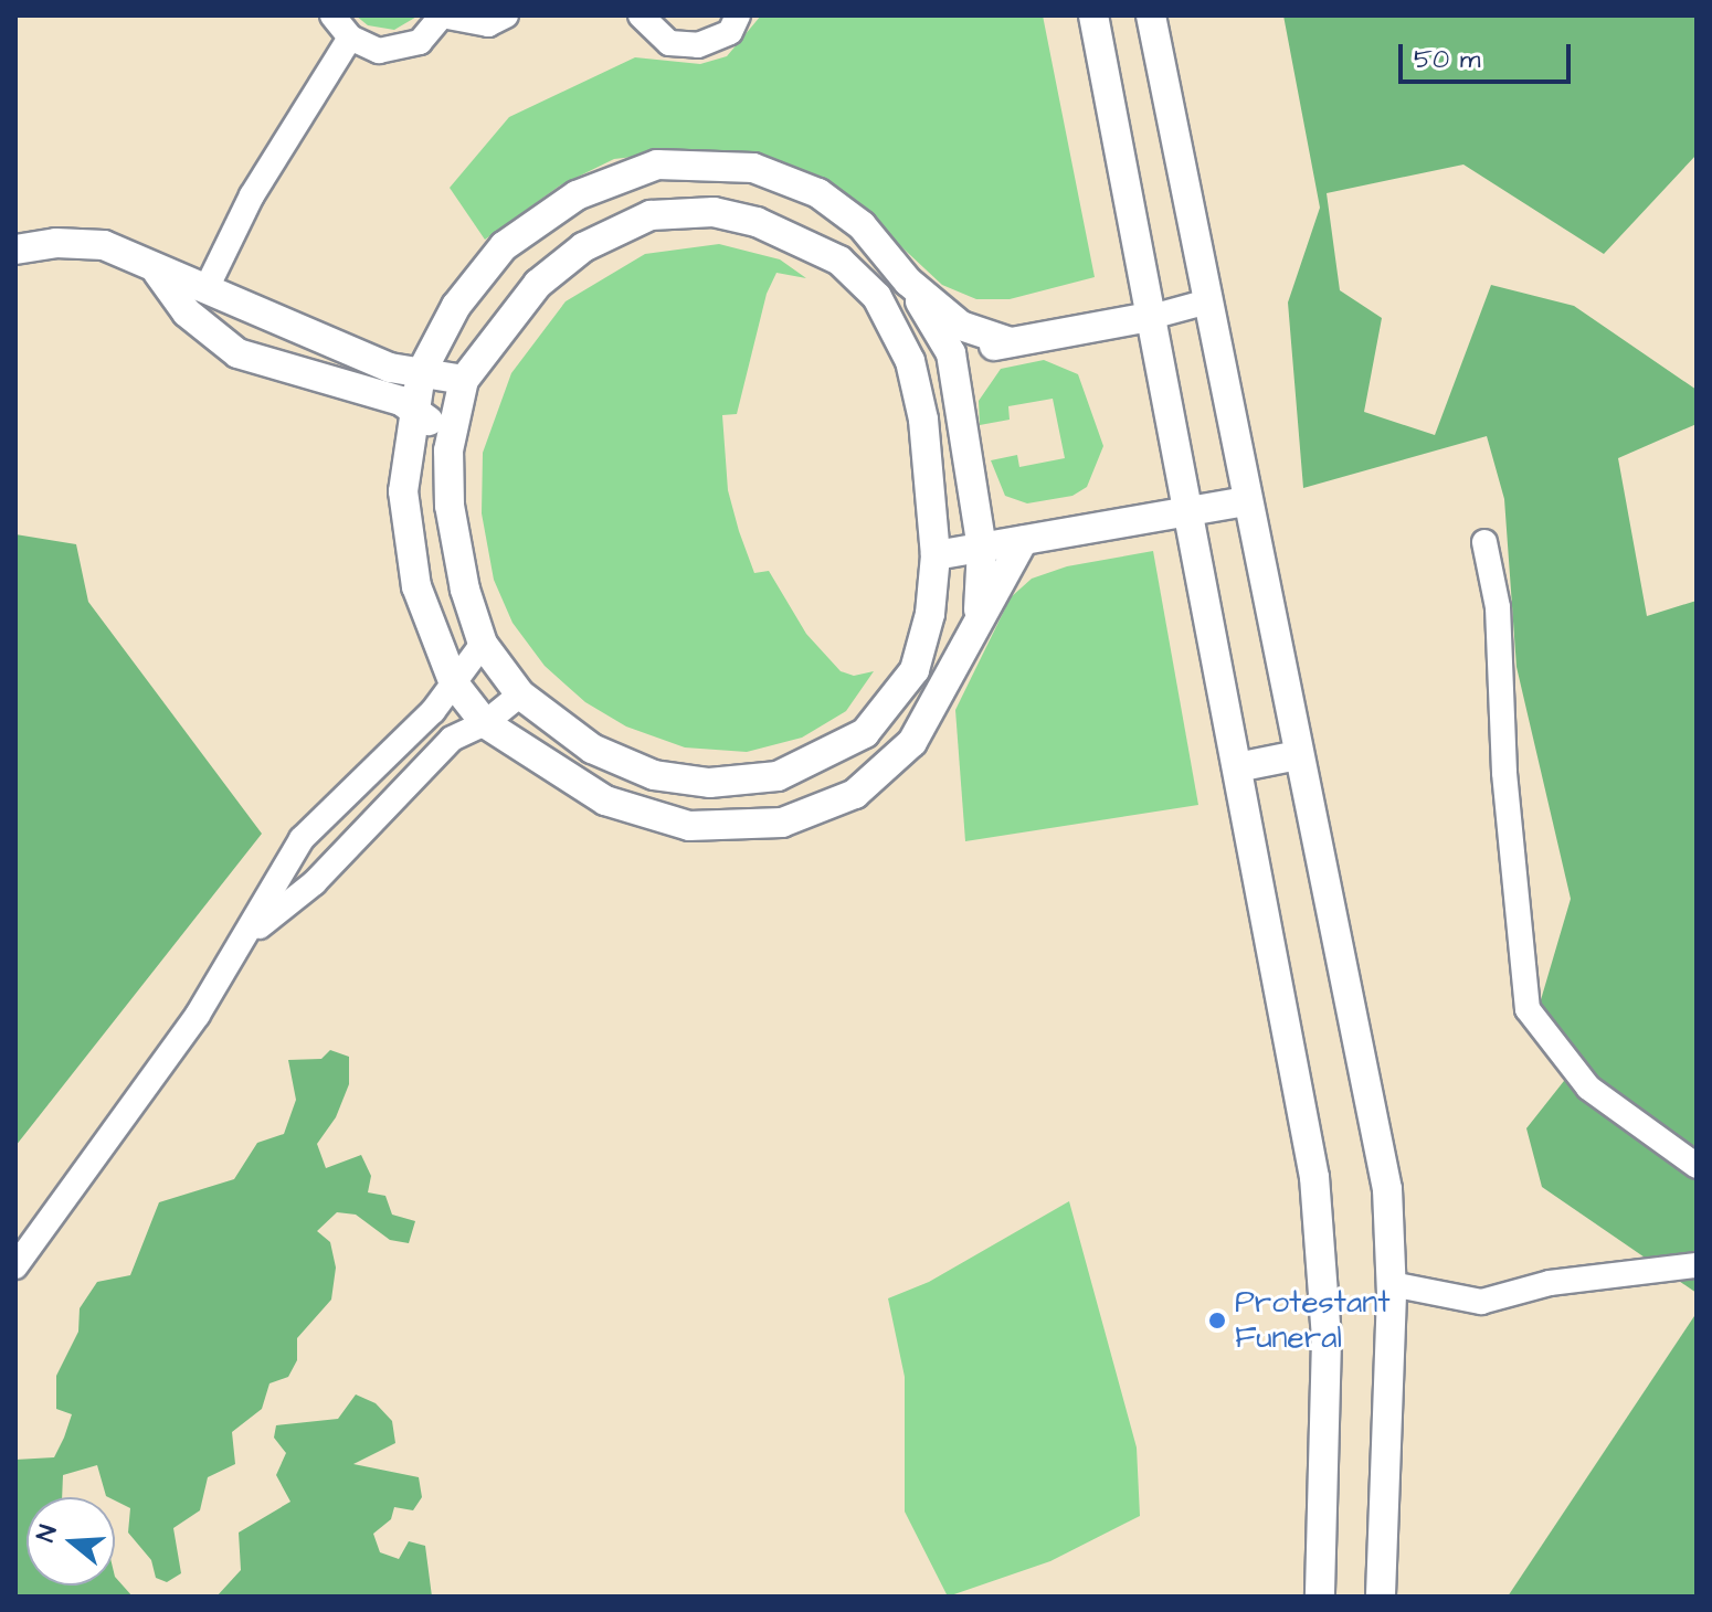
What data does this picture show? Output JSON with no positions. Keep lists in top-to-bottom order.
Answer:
{
  "places": ["Protestant Funeral"],
  "scale_bar": "50 m",
  "north": "left"
}
